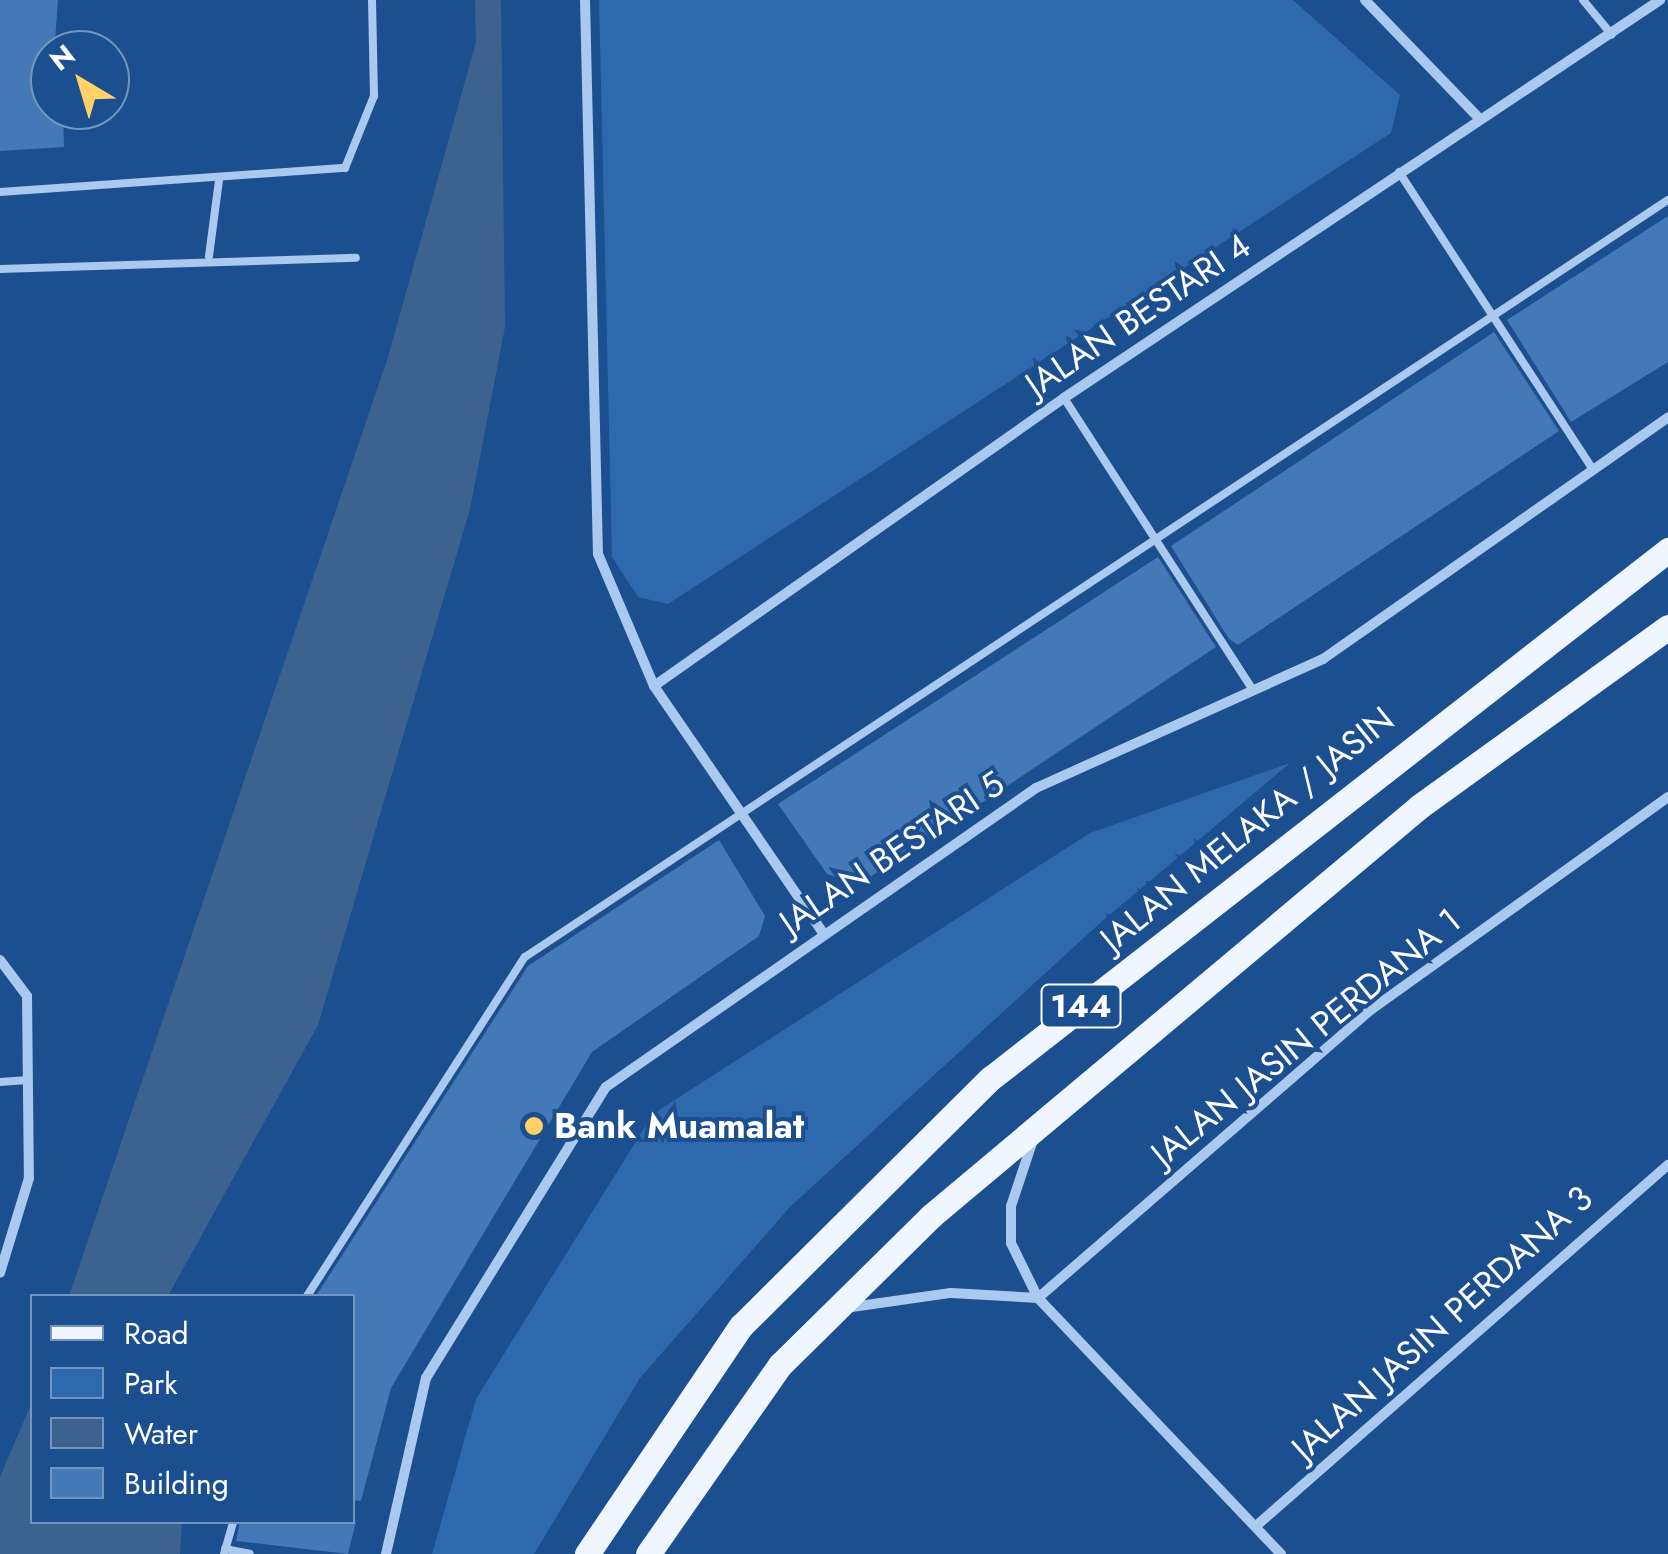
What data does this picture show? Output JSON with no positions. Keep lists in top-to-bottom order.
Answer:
{
  "streets": {
    "main road": ["JALAN MELAKA / JASIN", "144"],
    "street": [
      "JALAN BESTARI 4",
      "JALAN BESTARI 5",
      "JALAN JASIN PERDANA 1",
      "JALAN JASIN PERDANA 3"
    ]
  },
  "places": ["Bank Muamalat"],
  "legend": [
    "Road",
    "Park",
    "Water",
    "Building"
  ],
  "north": "top left"
}
